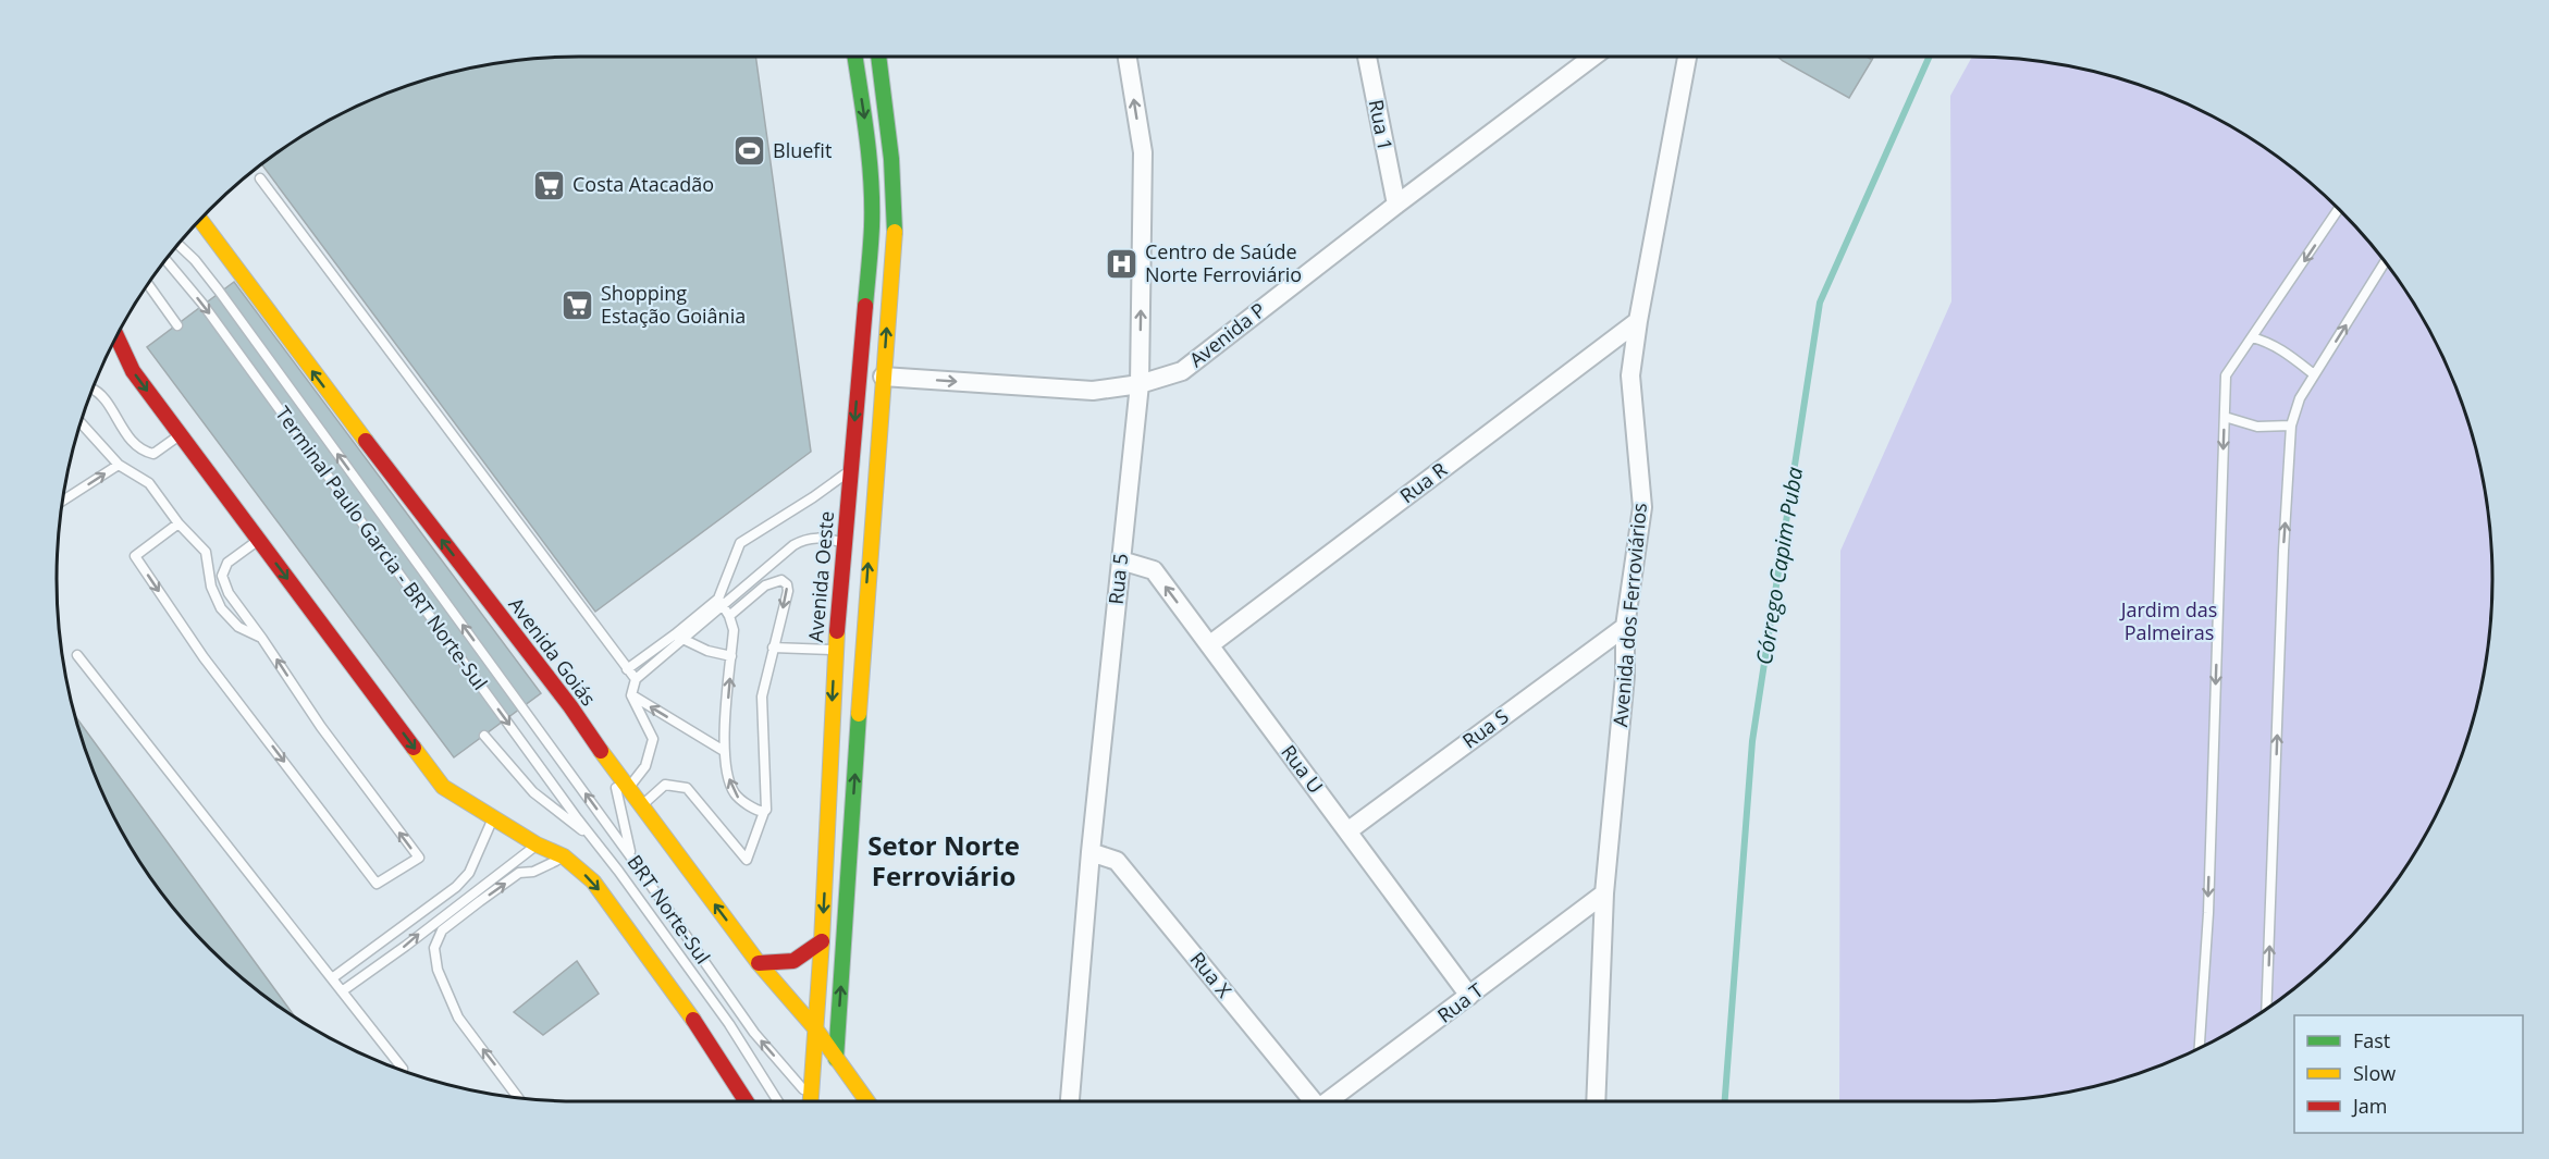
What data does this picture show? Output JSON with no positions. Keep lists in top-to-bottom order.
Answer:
{
  "streets": {
    "main road": ["Avenida Oeste", "Avenida Goiás"],
    "street": [
      "Rua 1",
      "Avenida P",
      "Rua R",
      "Rua 5",
      "Avenida dos Ferroviários",
      "Rua S",
      "Rua U",
      "Rua X",
      "Rua T"
    ],
    "lane": ["Terminal Paulo Garcia - BRT Norte-Sul", "BRT Norte-Sul"]
  },
  "crossings": [
    ["Rua 1", "Avenida P"],
    ["Avenida P", "Rua 5"],
    ["Rua R", "Avenida dos Ferroviários"],
    ["Rua R", "Rua U"],
    ["Terminal Paulo Garcia - BRT Norte-Sul", "BRT Norte-Sul"],
    ["Avenida Oeste", "Avenida Goiás"],
    ["Avenida Oeste", "BRT Norte-Sul"],
    ["Rua 5", "Rua U"],
    ["Rua 5", "Rua X"],
    ["Avenida dos Ferroviários", "Rua S"],
    ["Avenida dos Ferroviários", "Rua T"],
    ["Rua S", "Rua U"],
    ["Rua U", "Rua T"]
  ],
  "one_way": ["Avenida Goiás"],
  "districts": ["Setor Norte Ferroviário"],
  "water": ["Córrego Capim Puba"],
  "parks": ["Jardim das Palmeiras"],
  "places": {
    "sports": ["Bluefit"],
    "supermarket": ["Costa Atacadão", "Shopping Estação Goiânia"],
    "hospital": ["Centro de Saúde Norte Ferroviário"]
  },
  "legend": ["Fast", "Slow", "Jam"]
}
